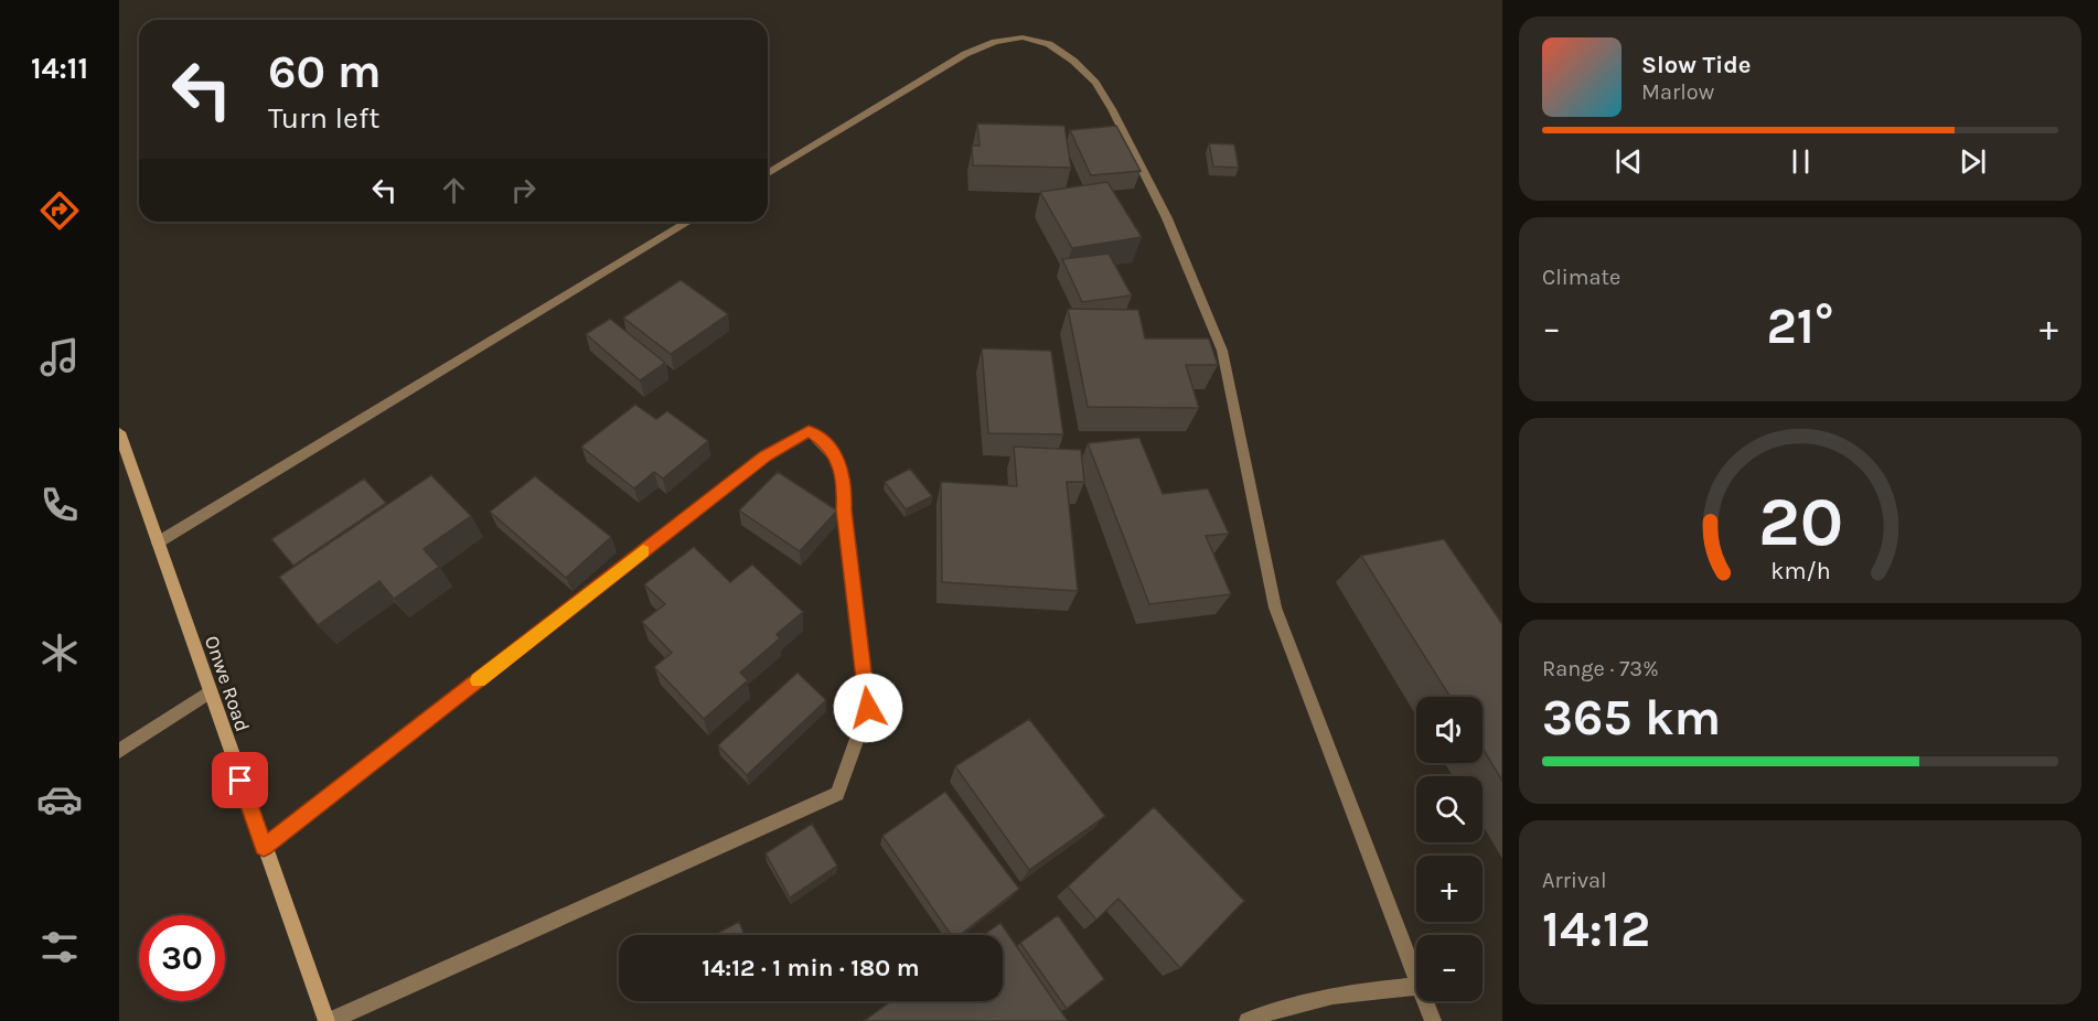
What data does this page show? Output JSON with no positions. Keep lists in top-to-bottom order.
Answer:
{
  "streets": {
    "main road": ["Onwe Road"]
  },
  "page": {
    "tabs": "14:11",
    "turn": ["60 m", "Turn left"],
    "song": ["Slow Tide", "Marlow"],
    "tile": [
      "Climate",
      ["Range · 73%", "365 km"],
      ["Arrival", "14:12"]
    ],
    "heat": ["−", "21°", "+"],
    "map_buttons": ["+", "−"],
    "limit": "30",
    "trip": "14:12 · 1 min · 180 m",
    "gauge": ["20", "km/h"]
  }
}
